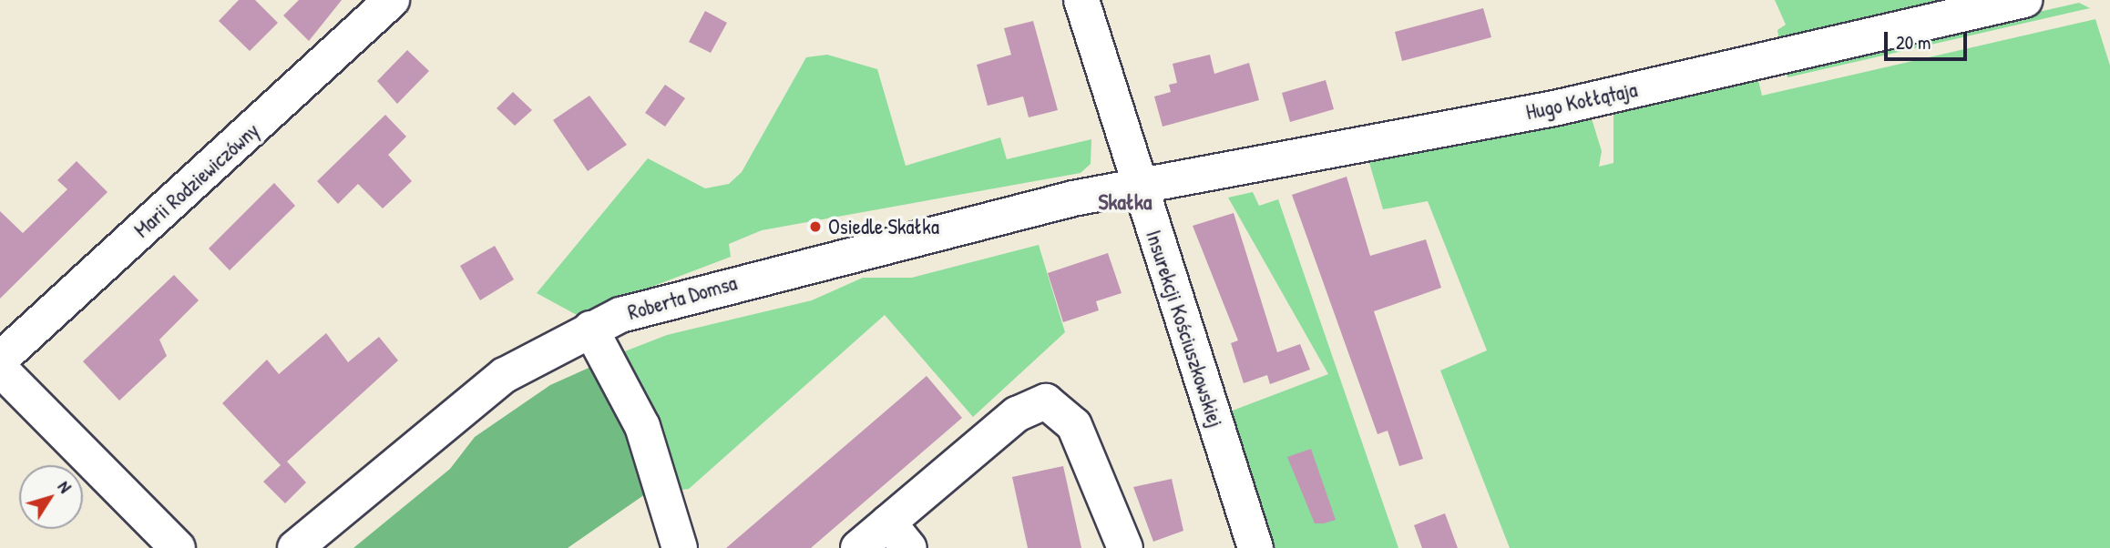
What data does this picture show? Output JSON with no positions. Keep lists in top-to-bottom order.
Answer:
{
  "streets": {
    "street": [
      "Hugo Kołłątaja",
      "Marii Rodziewiczówny",
      "Roberta Domsa",
      "Insurekcji Kościuszkowskiej"
    ]
  },
  "crossings": [
    ["Hugo Kołłątaja", "Roberta Domsa"],
    ["Hugo Kołłątaja", "Insurekcji Kościuszkowskiej"],
    ["Roberta Domsa", "Insurekcji Kościuszkowskiej"]
  ],
  "districts": ["Skałka"],
  "places": ["Osiedle Skałka"],
  "scale_bar": "20 m",
  "north": "top right"
}
